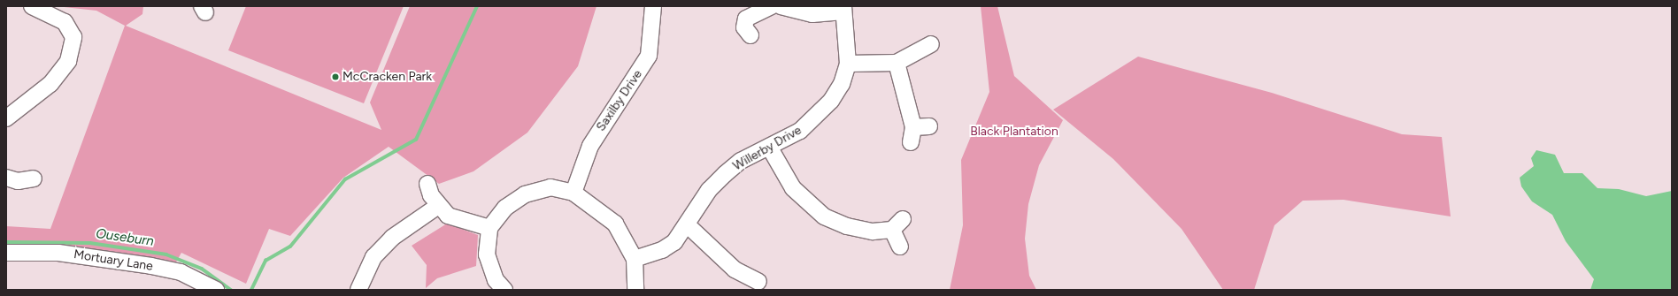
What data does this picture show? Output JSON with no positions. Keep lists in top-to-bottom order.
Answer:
{
  "streets": {
    "street": ["Saxilby Drive", "Willerby Drive", "Mortuary Lane"]
  },
  "water": ["Ouseburn"],
  "parks": ["Black Plantation"],
  "places": ["McCracken Park"]
}
